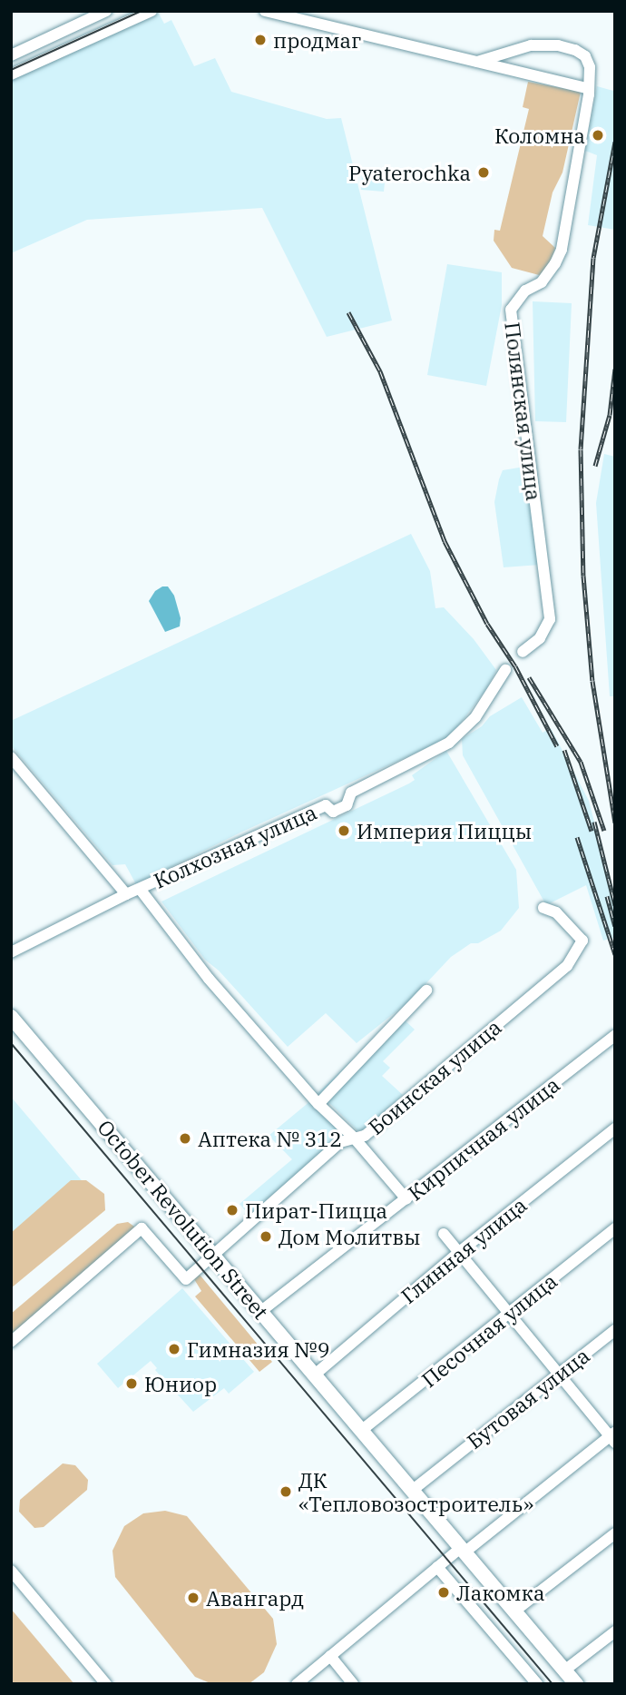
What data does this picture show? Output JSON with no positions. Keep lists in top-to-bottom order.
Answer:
{
  "streets": {
    "main road": ["October Revolution Street"],
    "street": [
      "Полянская улица",
      "Колхозная улица",
      "Боинская улица",
      "Кирпичная улица",
      "Глинная улица",
      "Песочная улица",
      "Бутовая улица"
    ]
  },
  "crossings": [
    ["Боинская улица", "October Revolution Street"],
    ["Кирпичная улица", "October Revolution Street"],
    ["October Revolution Street", "Глинная улица"],
    ["October Revolution Street", "Песочная улица"],
    ["October Revolution Street", "Бутовая улица"]
  ],
  "places": [
    "продмаг",
    "Коломна",
    "Pyaterochka",
    "Империя Пиццы",
    "Аптека № 312",
    "Пират-Пицца",
    "Дом Молитвы",
    "Гимназия №9",
    "Юниор",
    "ДК «Тепловозостроитель»",
    "Лакомка",
    "Авангард"
  ]
}
